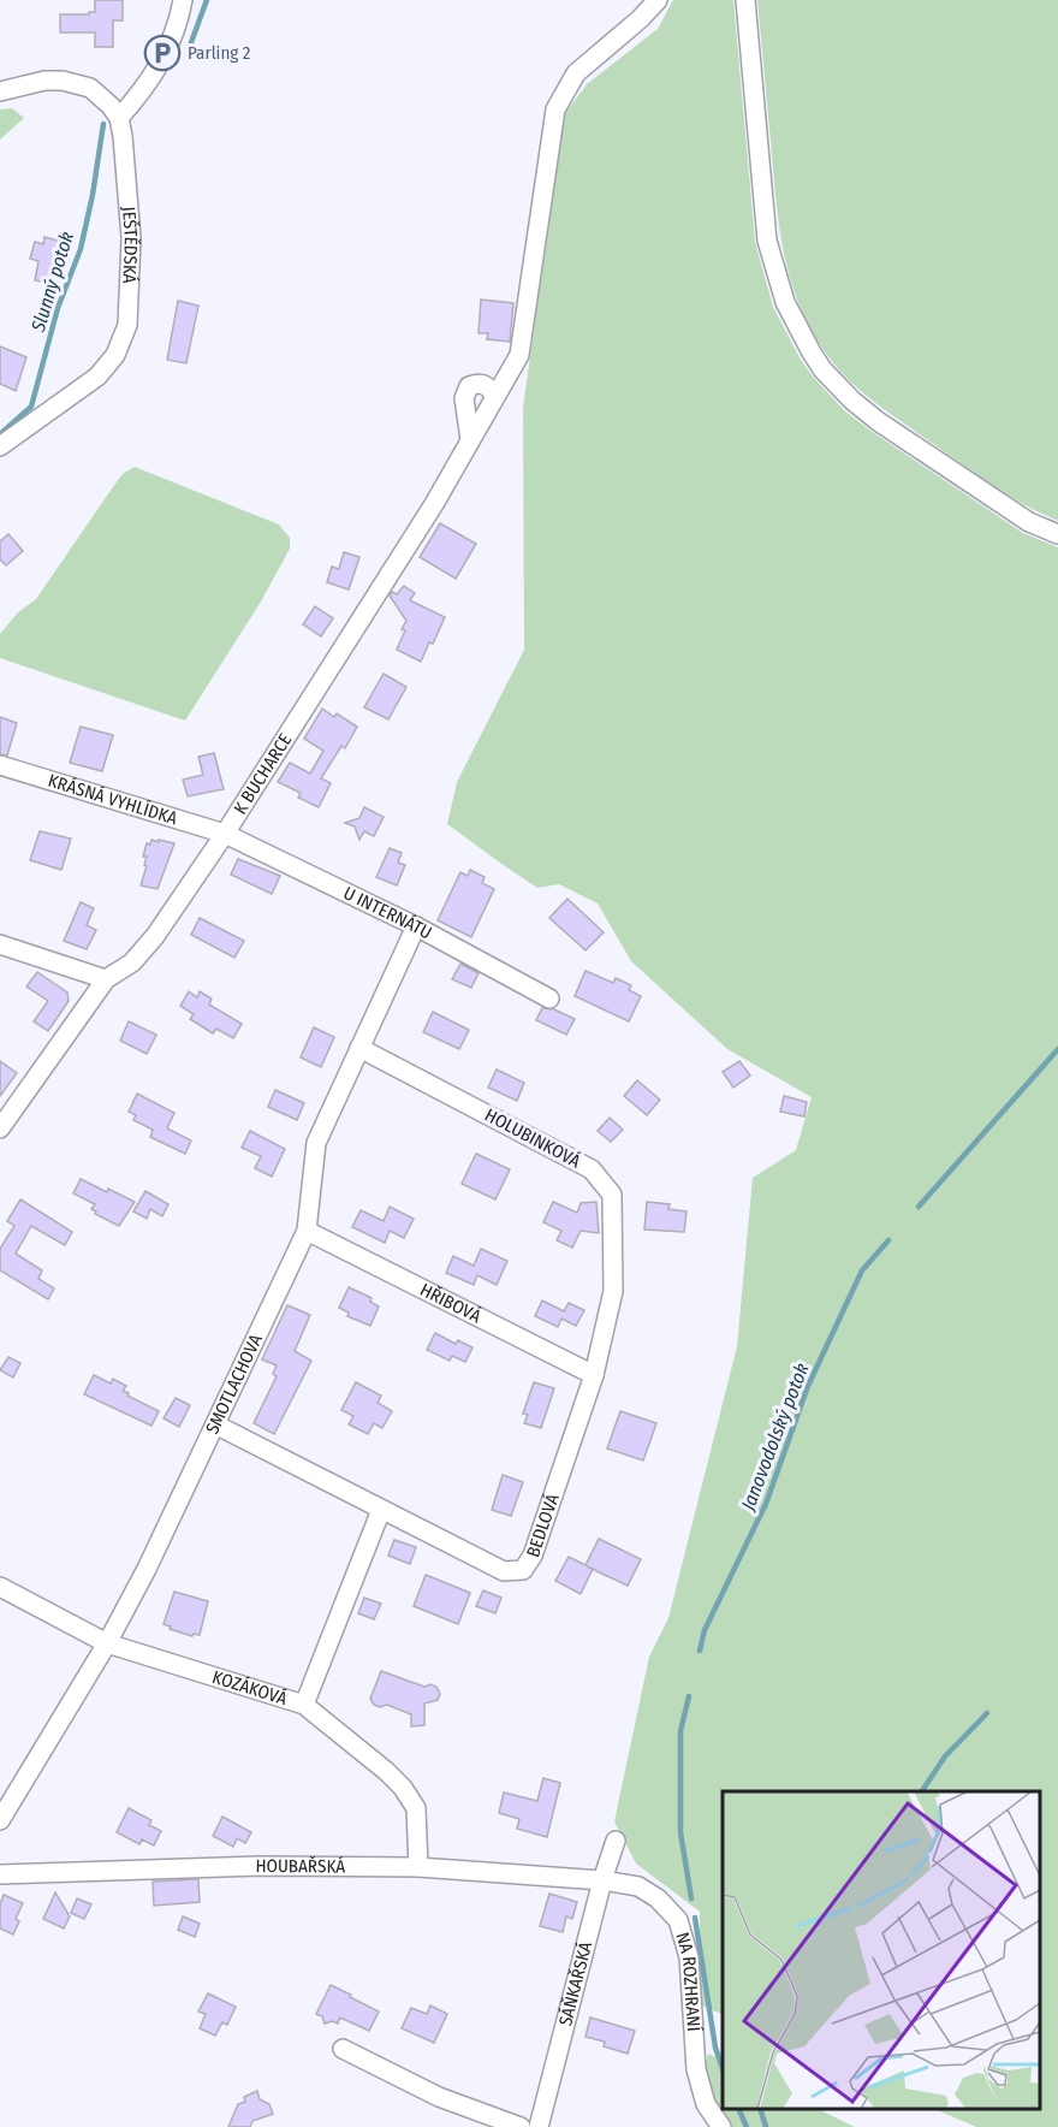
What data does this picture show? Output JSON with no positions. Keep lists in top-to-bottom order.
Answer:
{
  "streets": {
    "street": [
      "JEŠTĚDSKÁ",
      "K BUCHARCE",
      "KRÁSNÁ VYHLÍDKA",
      "U INTERNÁTU",
      "HOLUBINKOVÁ",
      "HŘIBOVÁ",
      "SMOTLACHOVA",
      "BEDLOVÁ",
      "KOZÁKOVÁ",
      "HOUBAŘSKÁ",
      "SÁŇKAŘSKÁ",
      "NA ROZHRANÍ"
    ]
  },
  "crossings": [
    ["K BUCHARCE", "KRÁSNÁ VYHLÍDKA"],
    ["K BUCHARCE", "U INTERNÁTU"],
    ["KRÁSNÁ VYHLÍDKA", "U INTERNÁTU"],
    ["U INTERNÁTU", "SMOTLACHOVA"],
    ["HOLUBINKOVÁ", "HŘIBOVÁ"],
    ["HOLUBINKOVÁ", "SMOTLACHOVA"],
    ["HOLUBINKOVÁ", "BEDLOVÁ"],
    ["HŘIBOVÁ", "SMOTLACHOVA"],
    ["HŘIBOVÁ", "BEDLOVÁ"],
    ["SMOTLACHOVA", "BEDLOVÁ"],
    ["SMOTLACHOVA", "KOZÁKOVÁ"],
    ["KOZÁKOVÁ", "HOUBAŘSKÁ"],
    ["HOUBAŘSKÁ", "SÁŇKAŘSKÁ"],
    ["HOUBAŘSKÁ", "NA ROZHRANÍ"],
    ["SÁŇKAŘSKÁ", "NA ROZHRANÍ"]
  ],
  "water": ["Slunný potok", "Janovodolský potok"],
  "places": {
    "parking": ["Parling 2"]
  }
}
